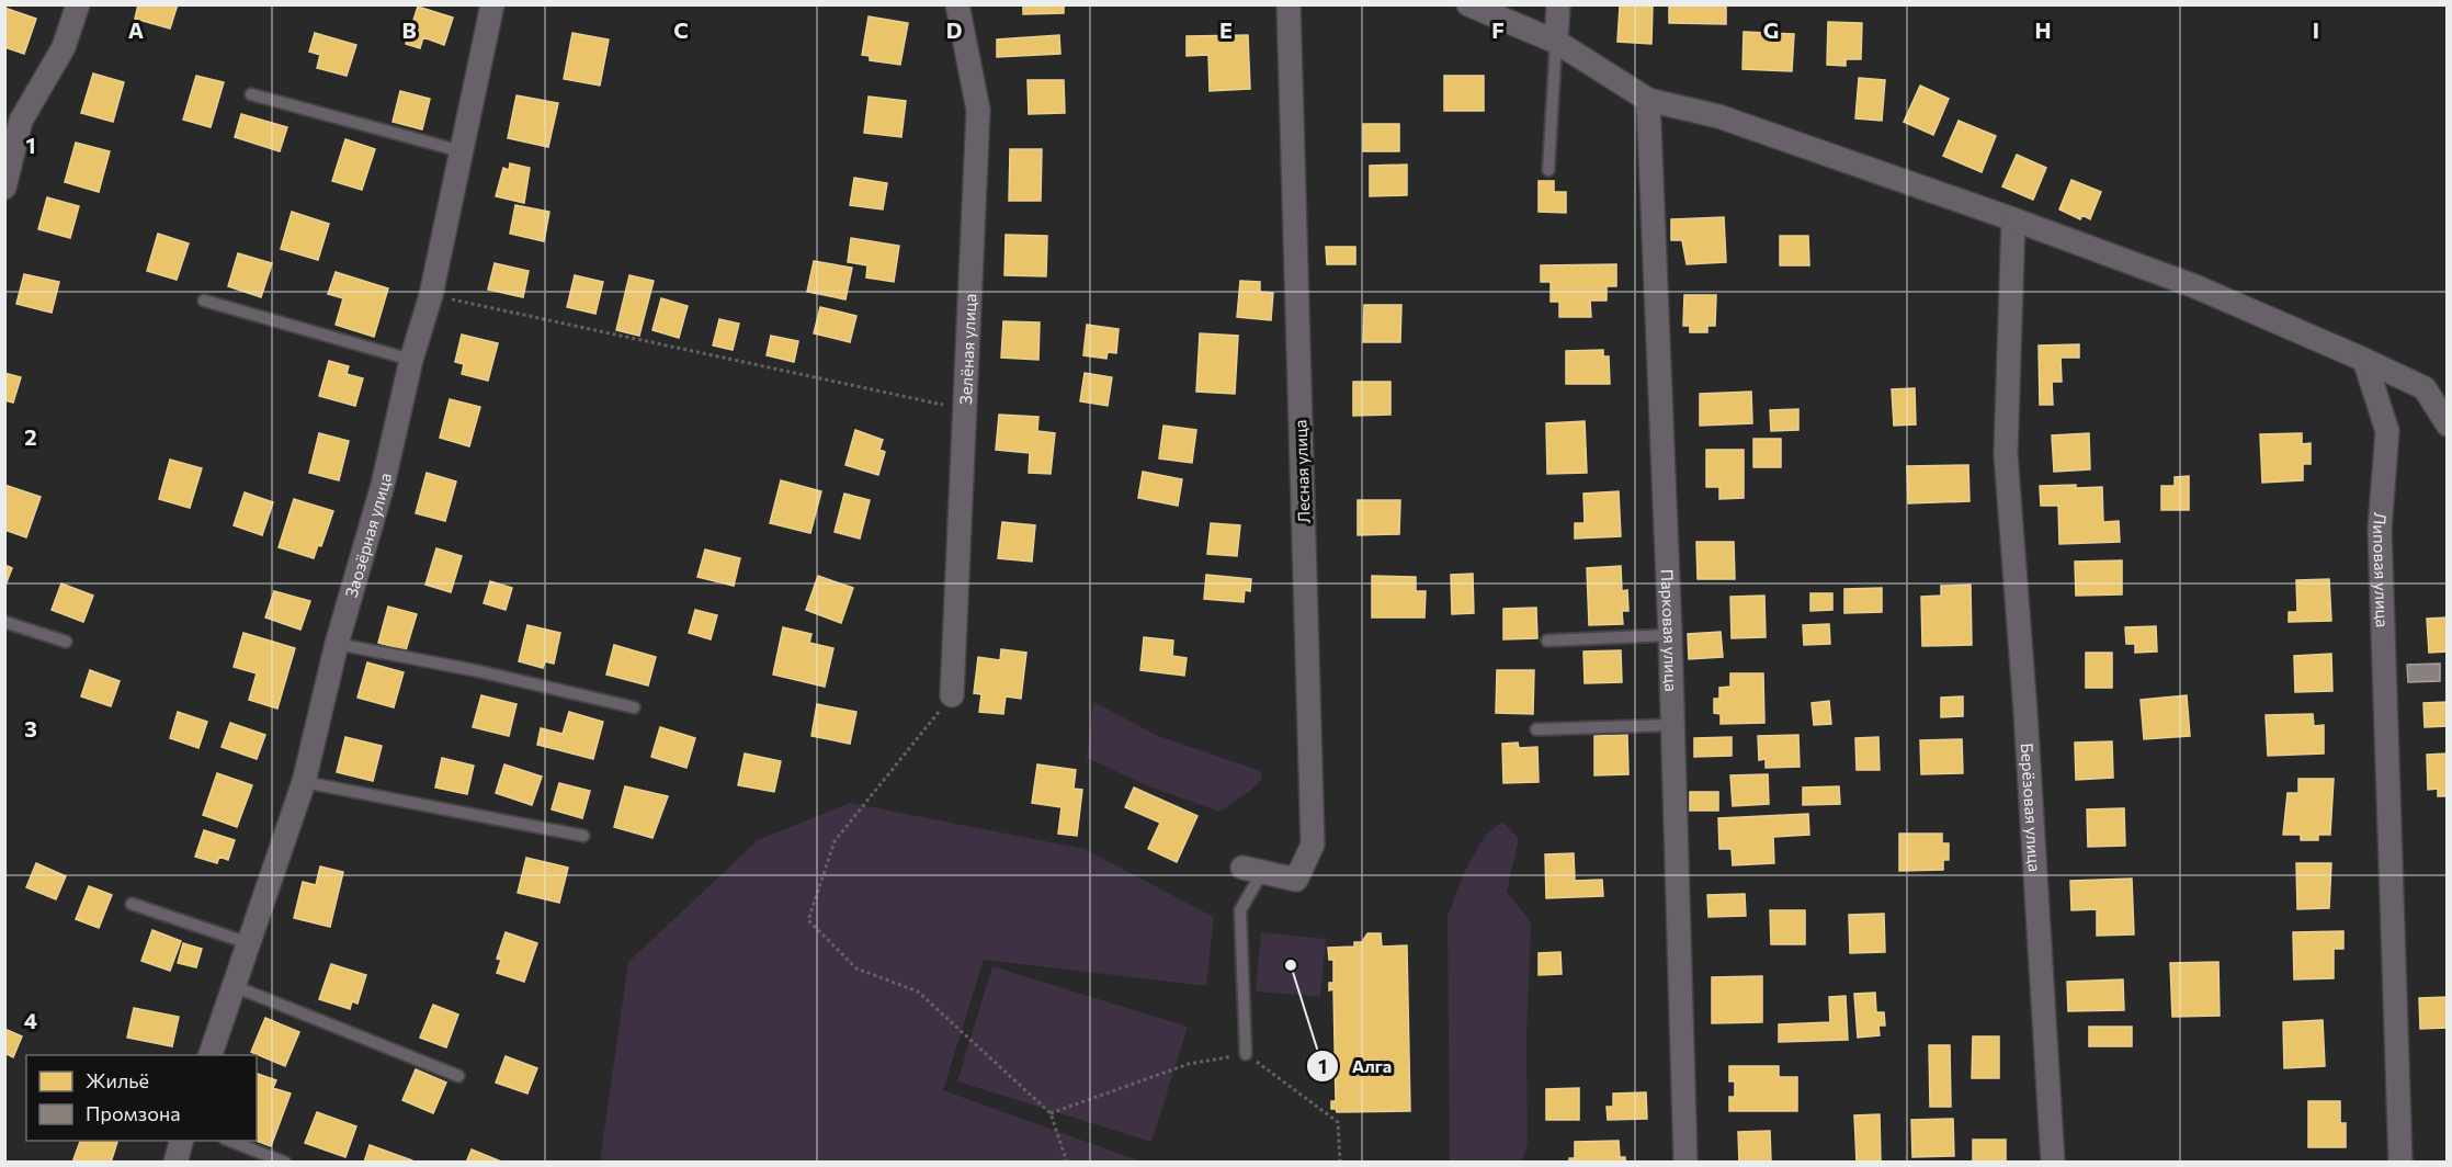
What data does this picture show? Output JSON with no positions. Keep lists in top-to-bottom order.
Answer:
{
  "streets": {
    "street": [
      "Зелёная улица",
      "Лесная улица",
      "Заозёрная улица",
      "Липовая улица",
      "Парковая улица",
      "Берёзовая улица"
    ]
  },
  "places": ["Алга"],
  "legend": ["Жильё", "Промзона"],
  "grid": {
    "columns": [
      "A",
      "B",
      "C",
      "D",
      "E",
      "F",
      "G",
      "H",
      "I"
    ],
    "rows": [
      "1",
      "2",
      "3",
      "4"
    ]
  }
}
